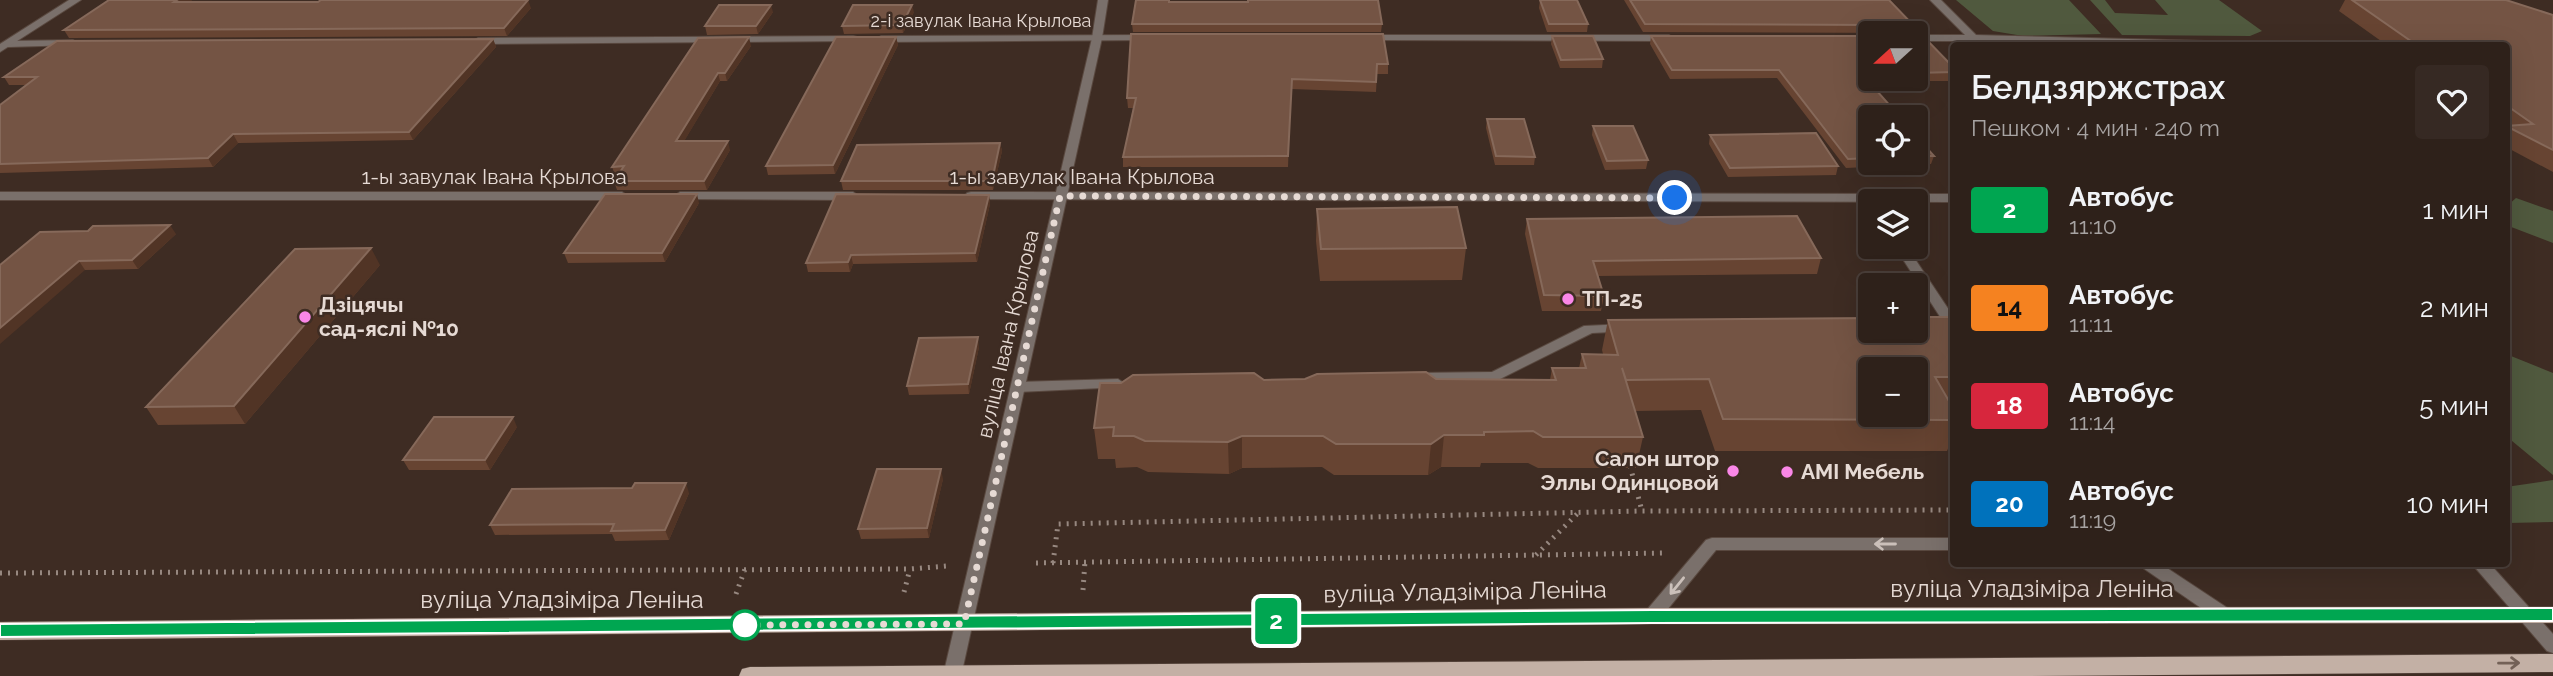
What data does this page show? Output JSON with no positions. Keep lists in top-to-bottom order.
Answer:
{
  "streets": {
    "main road": ["вуліца Уладзіміра Леніна"],
    "street": ["2-і завулак Івана Крылова", "1-ы завулак Івана Крылова", "вуліца Івана Крылова"]
  },
  "crossings": [
    ["2-і завулак Івана Крылова", "вуліца Івана Крылова"],
    ["1-ы завулак Івана Крылова", "вуліца Івана Крылова"],
    ["вуліца Івана Крылова", "вуліца Уладзіміра Леніна"]
  ],
  "places": [
    "ТП-25",
    "Дзіцячы сад-яслі №10",
    "Салон штор Эллы Одинцовой",
    "AMI Мебель"
  ],
  "lines": ["bus line 2"],
  "north": "left",
  "page": {
    "on_map": "2",
    "map_buttons": ["+", "−"],
    "heading": ["Белдзяржстрах", "Пешком · 4 мин · 240 m"],
    "list": [
      {
        "mark": "2",
        "name": "Автобус",
        "note": "11:10",
        "value": "1 мин"
      },
      {
        "mark": "14",
        "name": "Автобус",
        "note": "11:11",
        "value": "2 мин"
      },
      {
        "mark": "18",
        "name": "Автобус",
        "note": "11:14",
        "value": "5 мин"
      },
      {
        "mark": "20",
        "name": "Автобус",
        "note": "11:19",
        "value": "10 мин"
      }
    ]
  }
}
